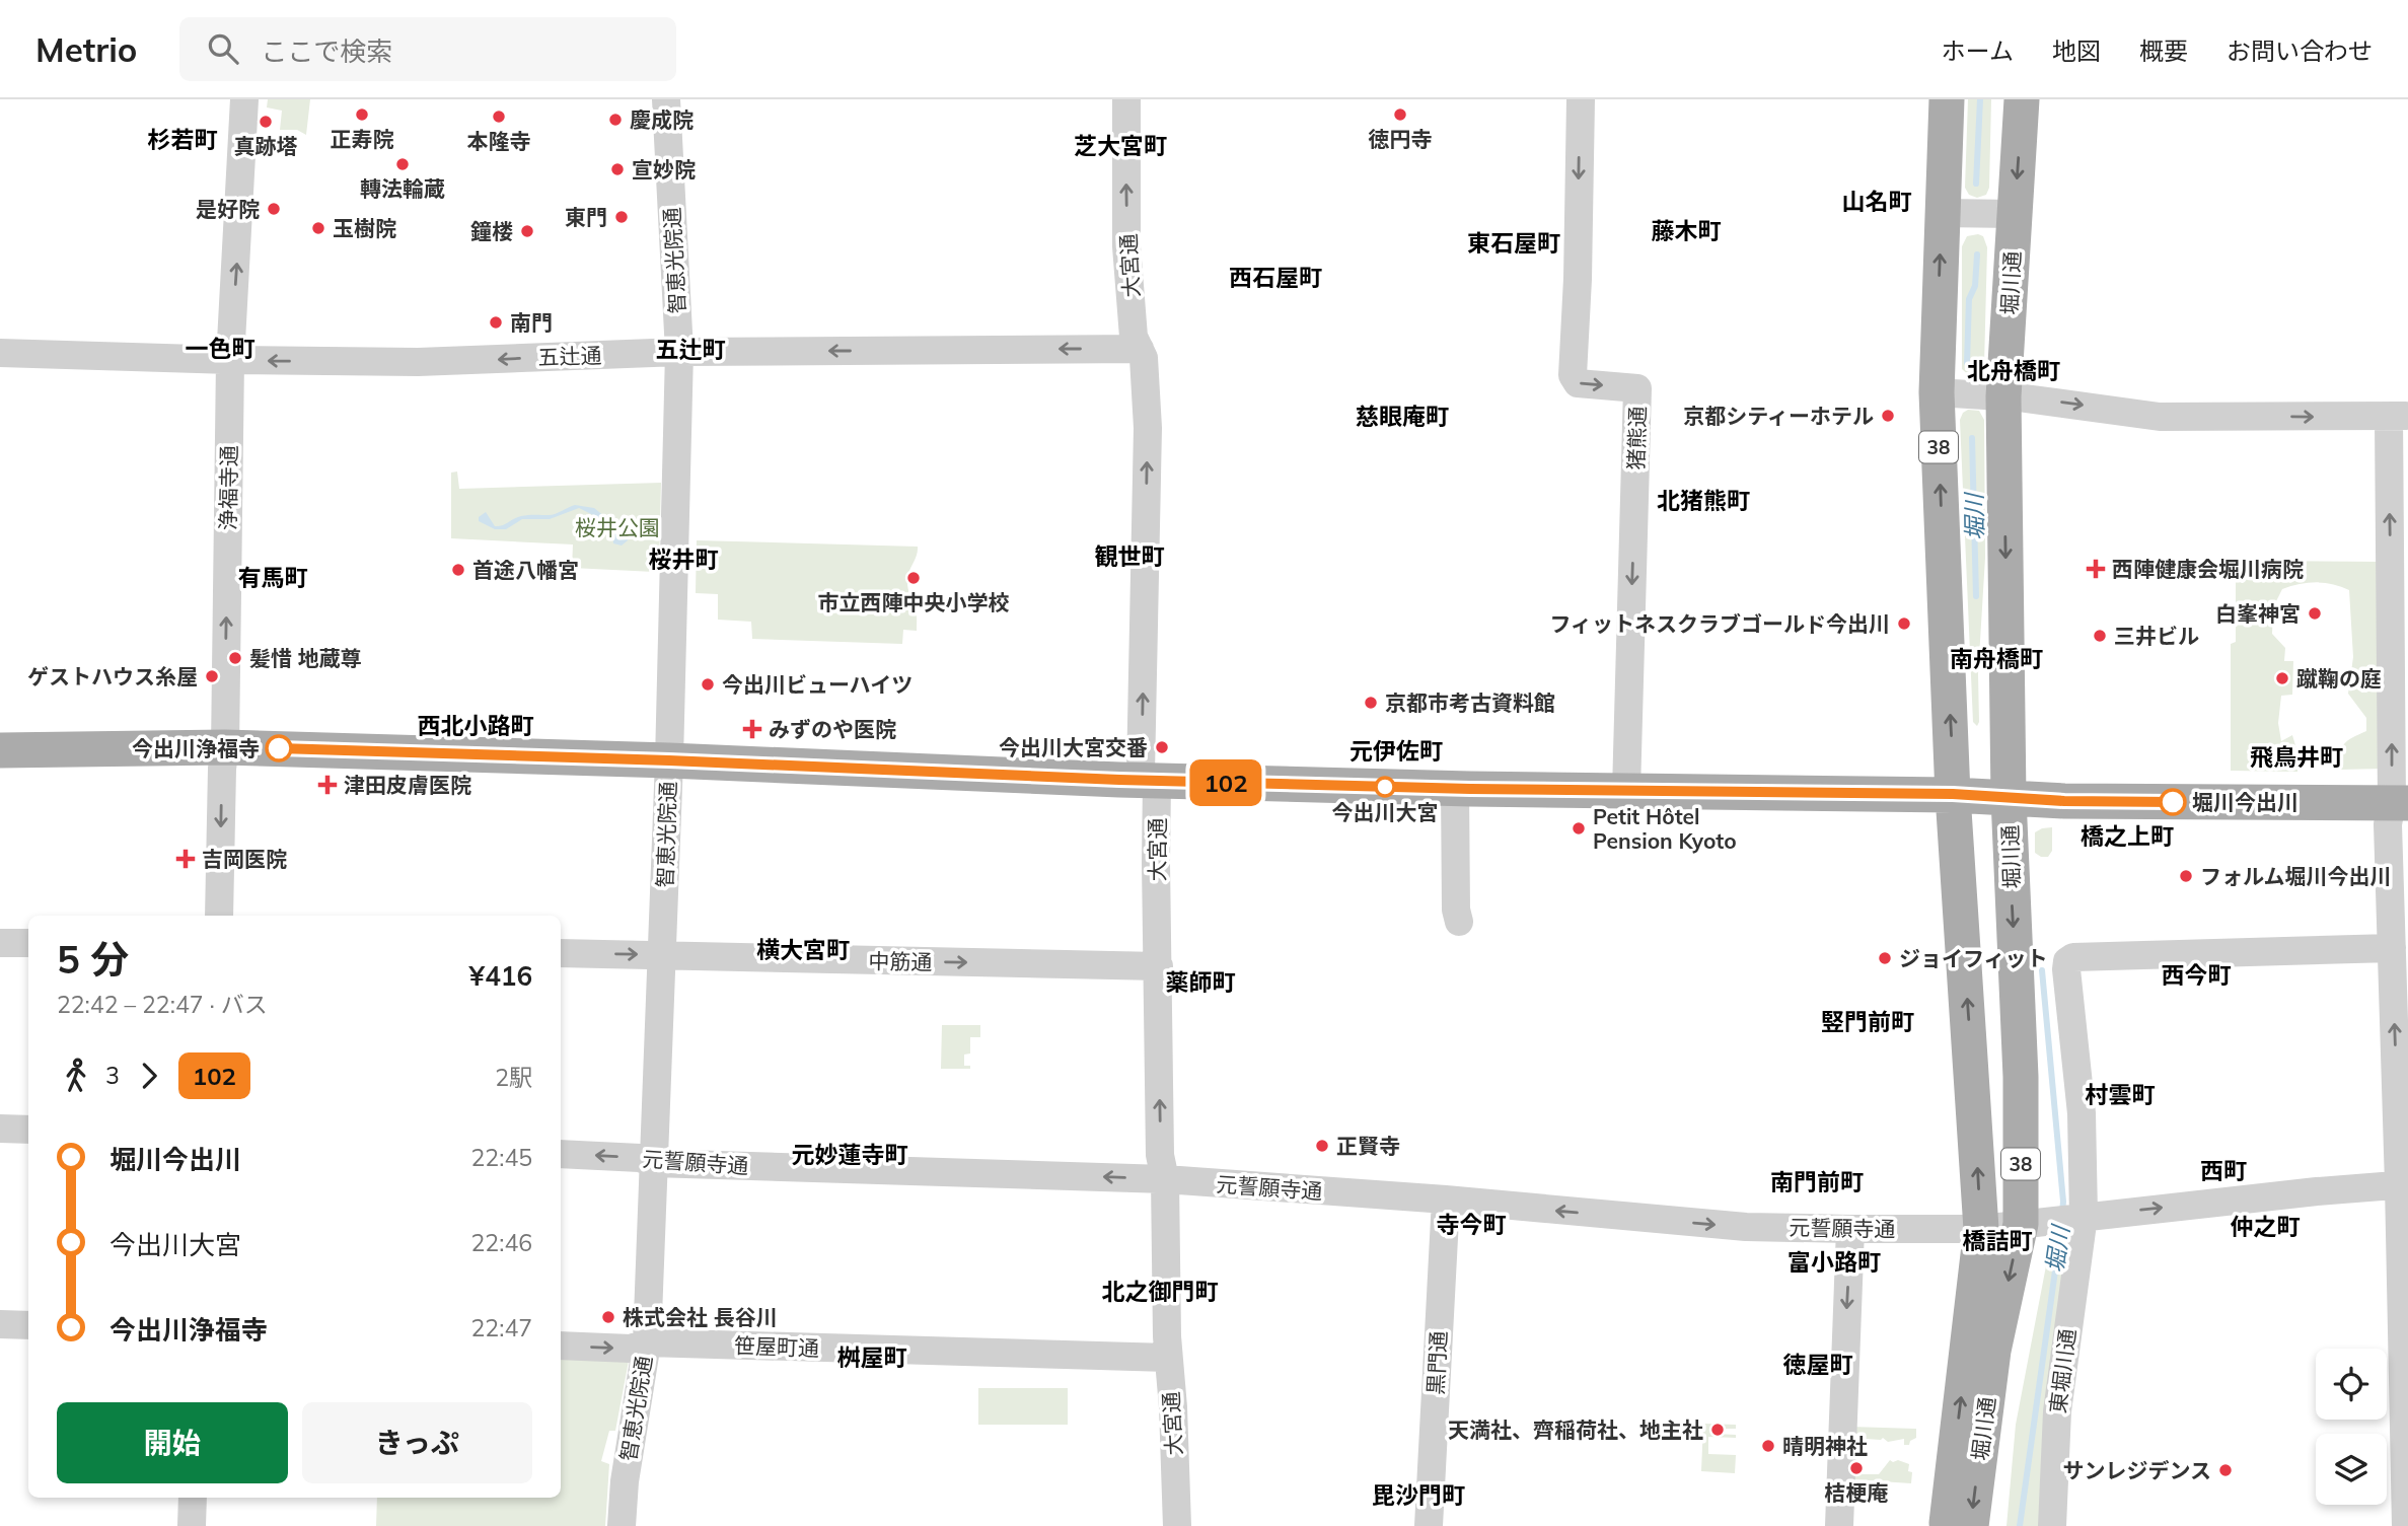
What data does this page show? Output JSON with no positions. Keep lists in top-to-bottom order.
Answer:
{
  "streets": {
    "main road": ["堀川通", "38"],
    "street": [
      "智恵光院通",
      "大宮通",
      "五辻通",
      "猪熊通",
      "浄福寺通",
      "中筋通",
      "元誓願寺通",
      "笹屋町通",
      "黒門通",
      "東堀川通"
    ]
  },
  "crossings": [
    ["智恵光院通", "五辻通"],
    ["智恵光院通", "中筋通"],
    ["智恵光院通", "元誓願寺通"],
    ["智恵光院通", "笹屋町通"],
    ["大宮通", "五辻通"],
    ["大宮通", "中筋通"],
    ["大宮通", "元誓願寺通"],
    ["大宮通", "笹屋町通"],
    ["堀川通", "元誓願寺通"],
    ["五辻通", "浄福寺通"],
    ["元誓願寺通", "黒門通"],
    ["元誓願寺通", "東堀川通"]
  ],
  "one_way": [
    "大宮通",
    "五辻通",
    "猪熊通",
    "中筋通",
    "元誓願寺通"
  ],
  "districts": [
    "杉若町",
    "芝大宮町",
    "山名町",
    "藤木町",
    "東石屋町",
    "西石屋町",
    "一色町",
    "五辻町",
    "北舟橋町",
    "慈眼庵町",
    "北猪熊町",
    "観世町",
    "桜井町",
    "有馬町",
    "南舟橋町",
    "西北小路町",
    "元伊佐町",
    "飛鳥井町",
    "橋之上町",
    "横大宮町",
    "西今町",
    "薬師町",
    "竪門前町",
    "村雲町",
    "元妙蓮寺町",
    "西町",
    "南門前町",
    "寺今町",
    "仲之町",
    "橋詰町",
    "富小路町",
    "北之御門町",
    "桝屋町",
    "徳屋町",
    "毘沙門町"
  ],
  "water": ["堀川"],
  "parks": ["桜井公園"],
  "places": {
    "other": [
      "正寿院",
      "徳円寺",
      "本隆寺",
      "慶成院",
      "真跡塔",
      "轉法輪蔵",
      "宣妙院",
      "是好院",
      "東門",
      "玉樹院",
      "鐘楼",
      "南門",
      "京都シティーホテル",
      "首途八幡宮",
      "市立西陣中央小学校",
      "白峯神宮",
      "フィットネスクラブゴールド今出川",
      "三井ビル",
      "髪惜 地蔵尊",
      "ゲストハウス糸屋",
      "蹴鞠の庭",
      "今出川ビューハイツ",
      "京都市考古資料館",
      "今出川大宮交番",
      "今出川浄福寺",
      "今出川大宮",
      "堀川今出川",
      "Petit Hôtel Pension Kyoto",
      "フォルム堀川今出川",
      "ジョイフィット",
      "正賢寺",
      "株式会社 長谷川",
      "天満社、齊稲荷社、地主社",
      "晴明神社",
      "桔梗庵",
      "サンレジデンス"
    ],
    "health": [
      "西陣健康会堀川病院",
      "みずのや医院",
      "津田皮膚医院",
      "吉岡医院"
    ]
  },
  "lines": ["bus line 102"],
  "page": {
    "header": "Metrio",
    "search": "ここで検索",
    "nav": [
      "ホーム",
      "地図",
      "概要",
      "お問い合わせ"
    ],
    "on_map": "102",
    "heading": ["5 分", "22:42 – 22:47 · バス", "¥416"],
    "legs": ["3", "102", "2駅"],
    "list": [
      {
        "name": "堀川今出川",
        "value": "22:45"
      },
      {
        "name": "今出川大宮",
        "value": "22:46"
      },
      {
        "name": "今出川浄福寺",
        "value": "22:47"
      }
    ],
    "buttons": ["開始", "きっぷ"]
  }
}
